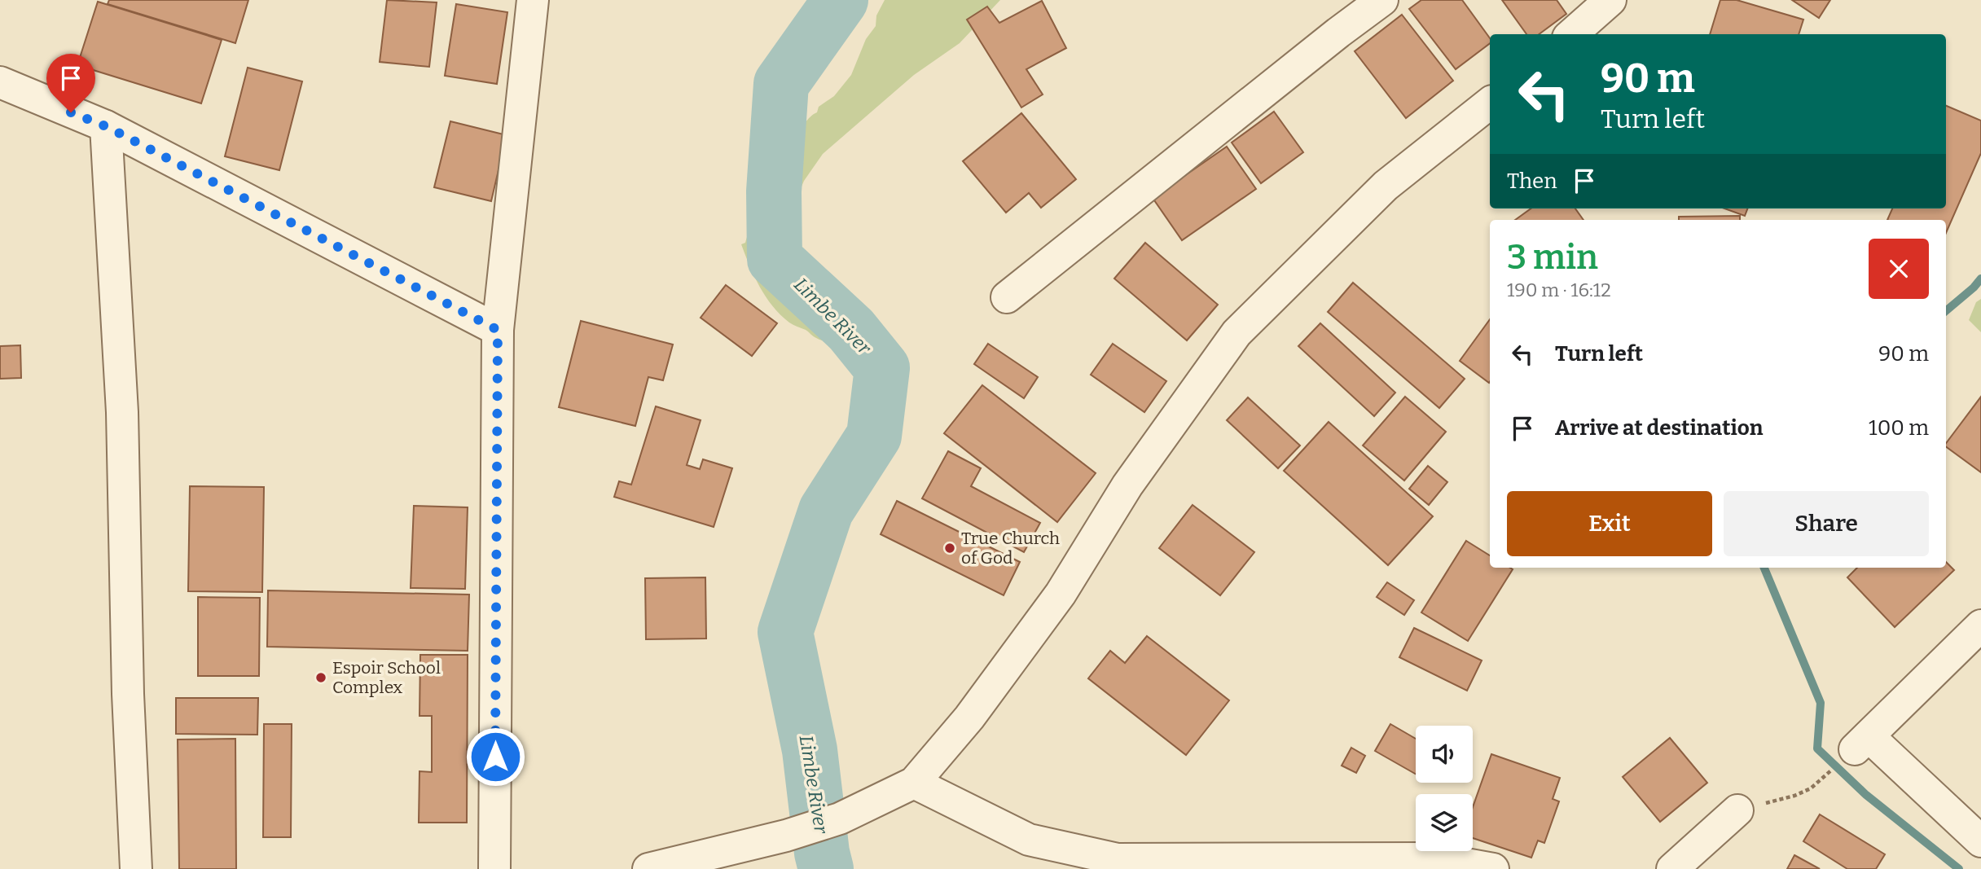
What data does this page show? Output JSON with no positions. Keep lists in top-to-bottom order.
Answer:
{
  "water": ["Limbe River"],
  "places": ["True Church of God", "Espoir School Complex"],
  "page": {
    "turn": ["90 m", "Turn left"],
    "then": "Then",
    "heading": ["3 min", "190 m · 16:12"],
    "list": [
      {
        "name": "Turn left",
        "value": "90 m"
      },
      {
        "name": "Arrive at destination",
        "value": "100 m"
      }
    ],
    "buttons": ["Exit", "Share"]
  }
}
